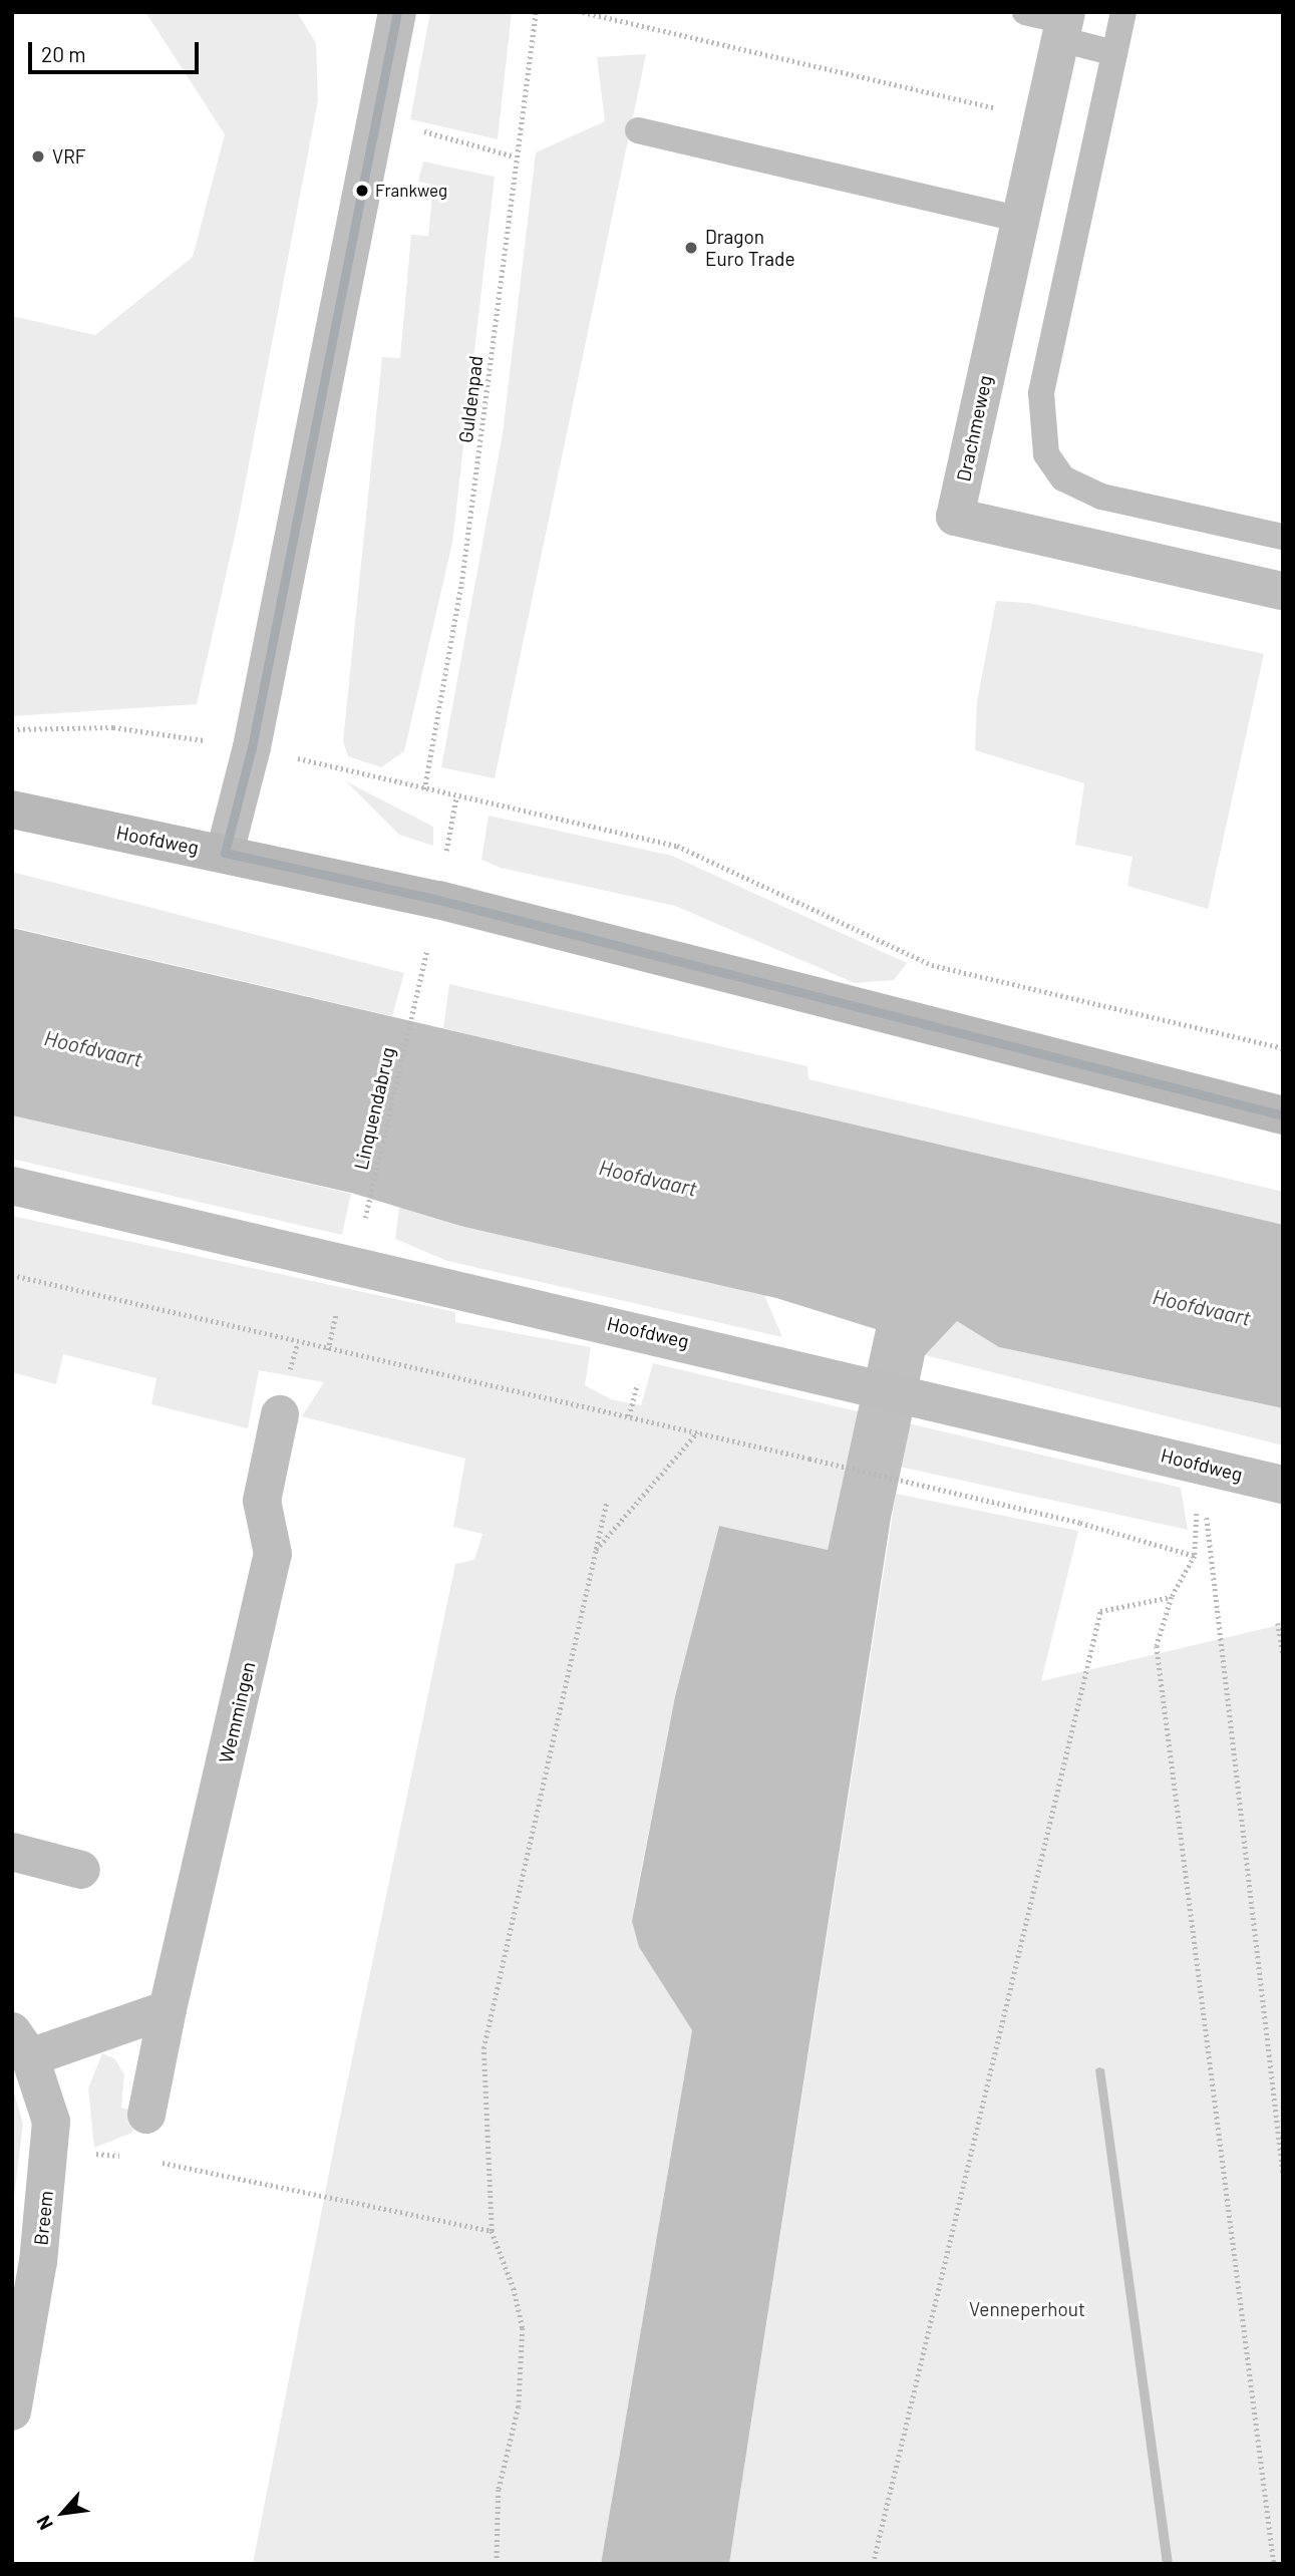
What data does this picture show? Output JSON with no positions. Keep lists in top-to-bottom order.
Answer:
{
  "streets": {
    "street": [
      "Drachmeweg",
      "Hoofdweg",
      "Wemmingen",
      "Breem"
    ],
    "path": ["Guldenpad", "Linquendabrug"]
  },
  "water": ["Hoofdvaart"],
  "parks": ["Venneperhout"],
  "places": ["VRF", "Frankweg", "Dragon Euro Trade"],
  "scale_bar": "20 m",
  "north": "bottom left"
}
